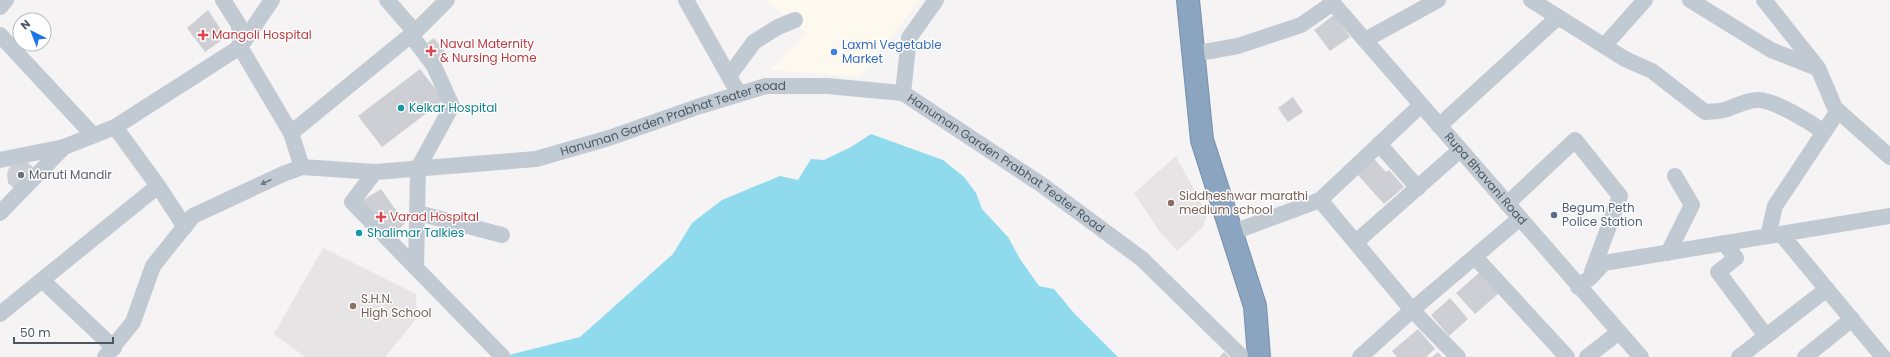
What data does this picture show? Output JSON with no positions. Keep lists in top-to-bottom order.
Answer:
{
  "streets": {
    "street": ["Hanuman Garden Prabhat Teater Road", "Rupa Bhavani Road"]
  },
  "places": {
    "health": ["Mangoli Hospital", "Naval Maternity & Nursing Home", "Varad Hospital"],
    "other": [
      "Laxmi Vegetable Market",
      "Kelkar Hospital",
      "Maruti Mandir",
      "Siddheshwar marathi medium school",
      "Begum Peth Police Station",
      "Shalimar Talkies",
      "S.H.N. High School"
    ]
  },
  "scale_bar": "50 m",
  "north": "top left"
}
